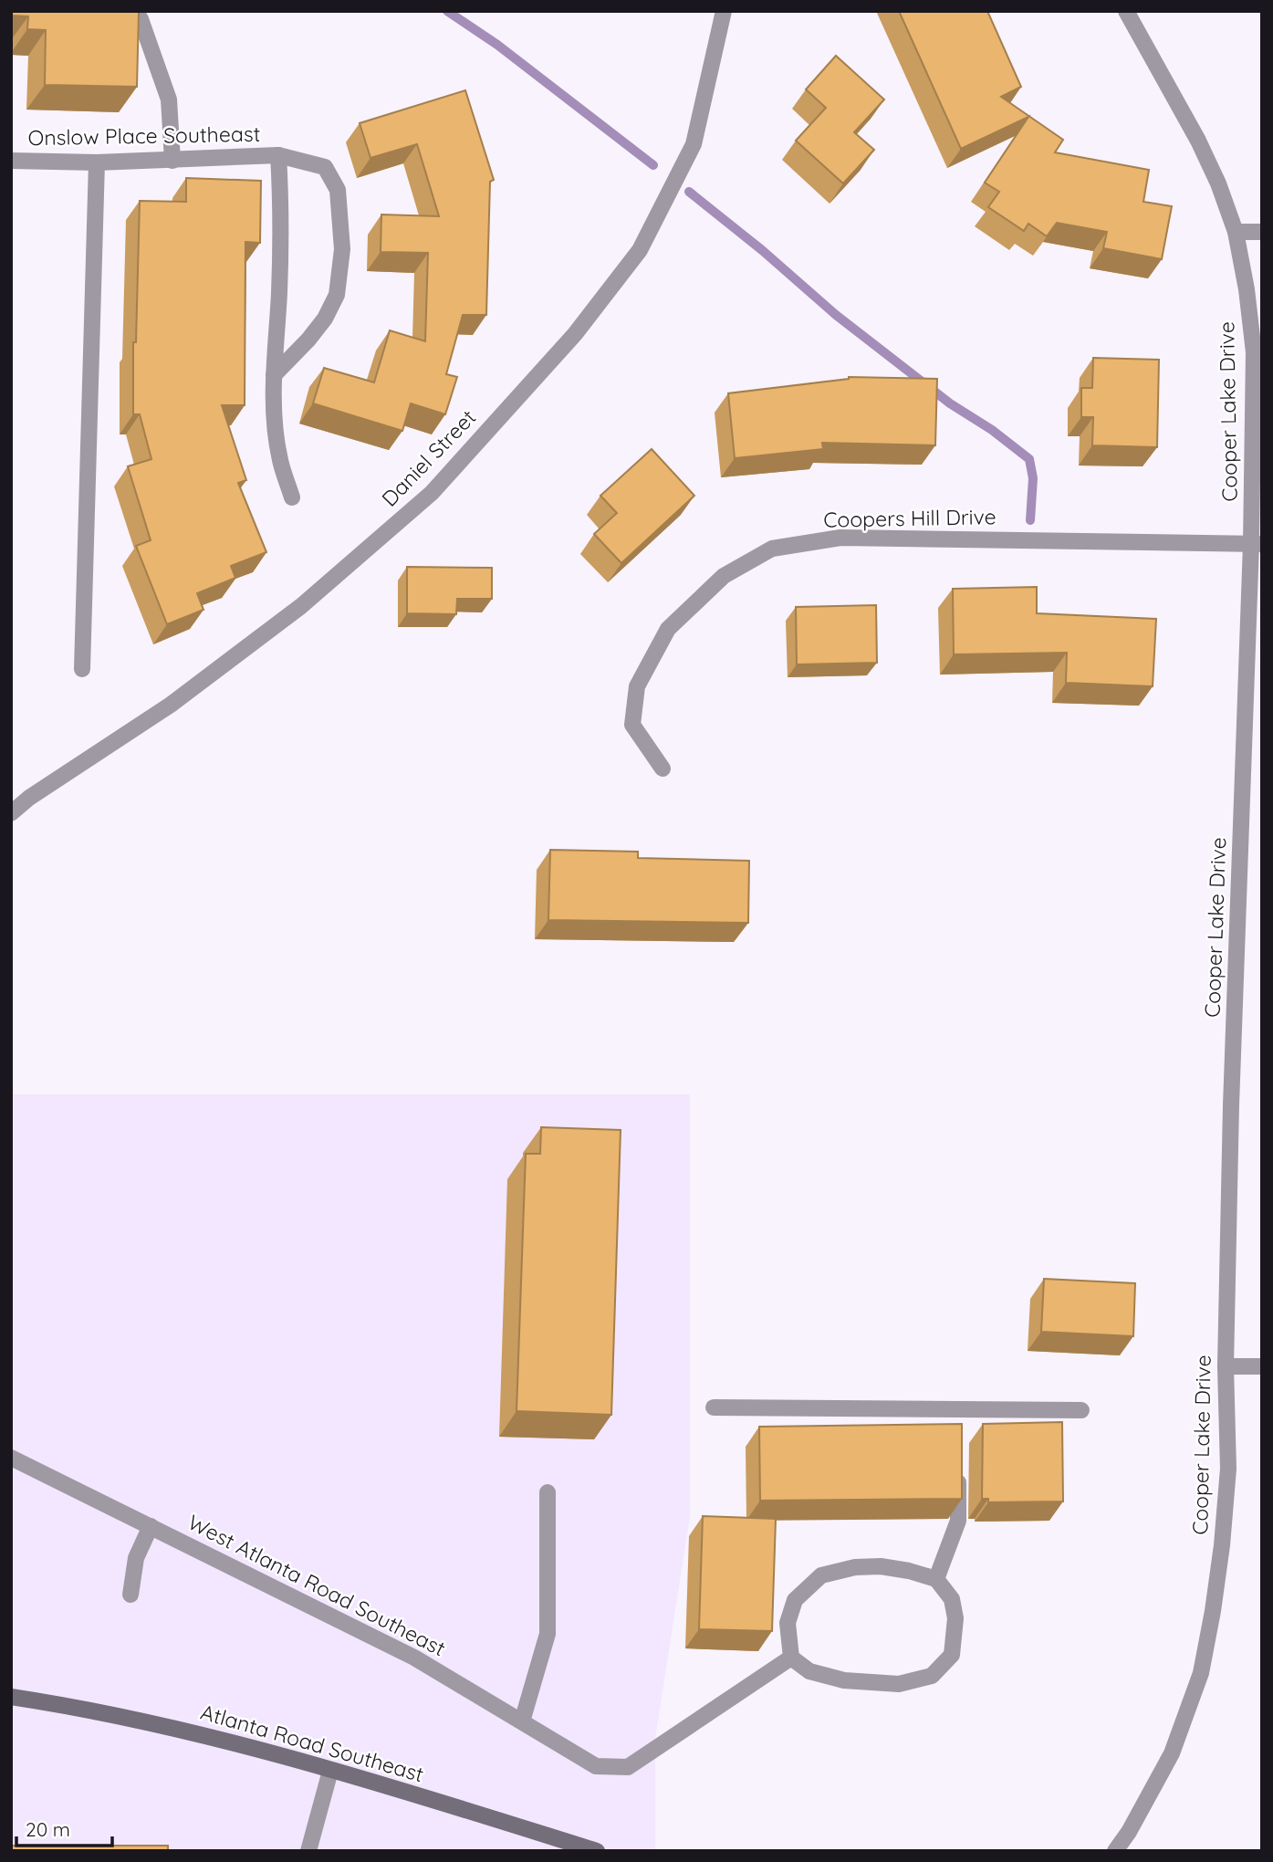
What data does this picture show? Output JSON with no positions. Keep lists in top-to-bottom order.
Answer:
{
  "streets": {
    "main road": ["Atlanta Road Southeast"],
    "street": [
      "Onslow Place Southeast",
      "Cooper Lake Drive",
      "Daniel Street",
      "Coopers Hill Drive",
      "West Atlanta Road Southeast"
    ]
  },
  "crossings": [
    ["Cooper Lake Drive", "Coopers Hill Drive"]
  ],
  "scale_bar": "20 m"
}
